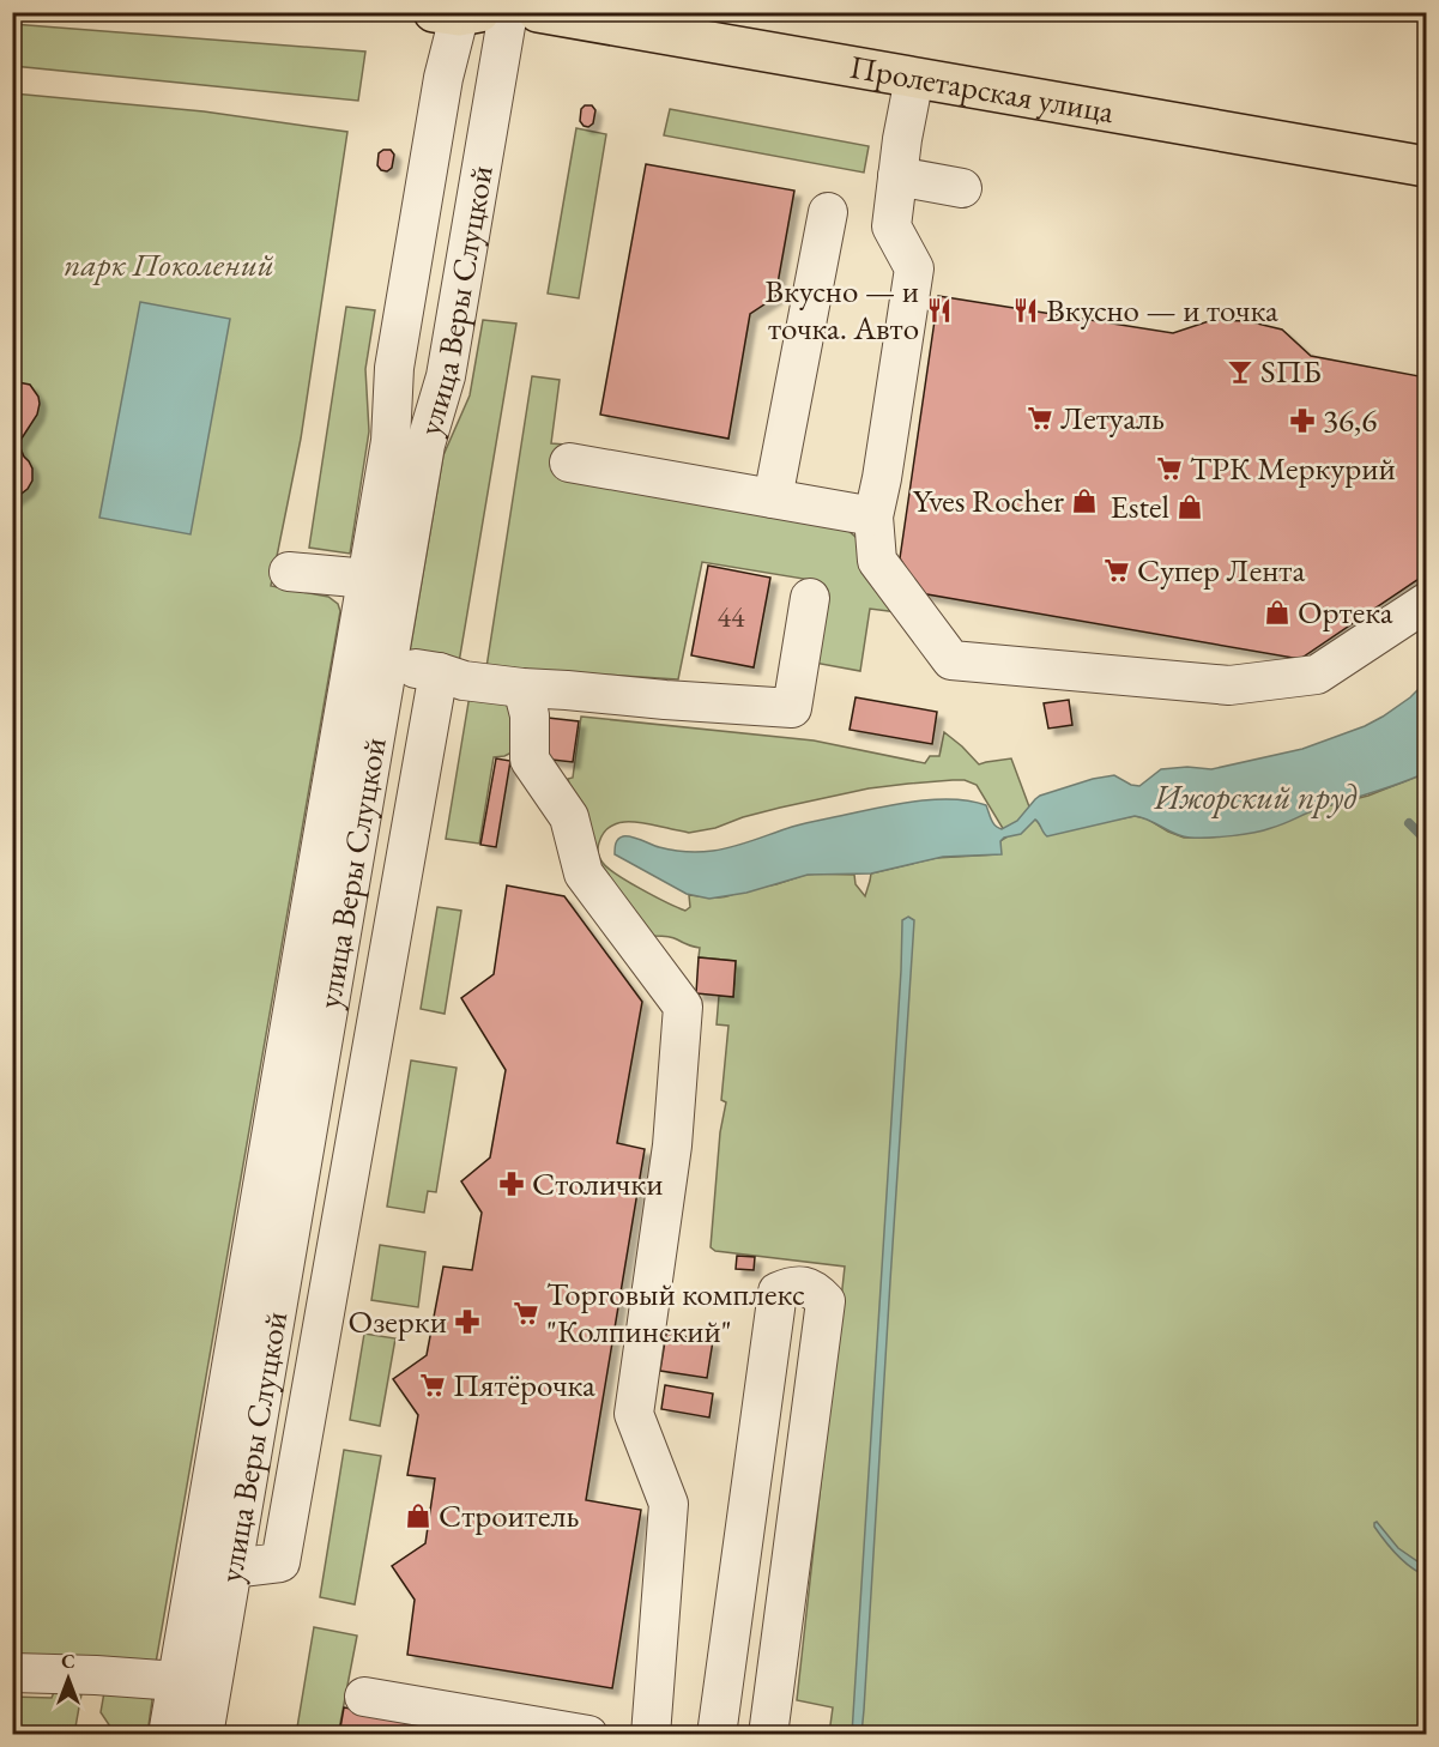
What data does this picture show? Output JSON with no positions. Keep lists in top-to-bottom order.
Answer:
{
  "streets": {
    "main road": ["Пролетарская улица"],
    "street": ["улица Веры Слуцкой"]
  },
  "water": ["Ижорский пруд"],
  "parks": ["парк Поколений"],
  "places": {
    "restaurant": ["Вкусно — и точка. Авто", "Вкусно — и точка"],
    "bar": ["SПБ"],
    "supermarket": [
      "Летуаль",
      "ТРК Меркурий",
      "Супер Лента",
      "Торговый комплекс \"Колпинский\"",
      "Пятёрочка"
    ],
    "pharmacy": ["36,6", "Столички", "Озерки"],
    "shop": [
      "Yves Rocher",
      "Estel",
      "Ортека",
      "Строитель"
    ]
  },
  "house_numbers": ["44"],
  "north": "top"
}
